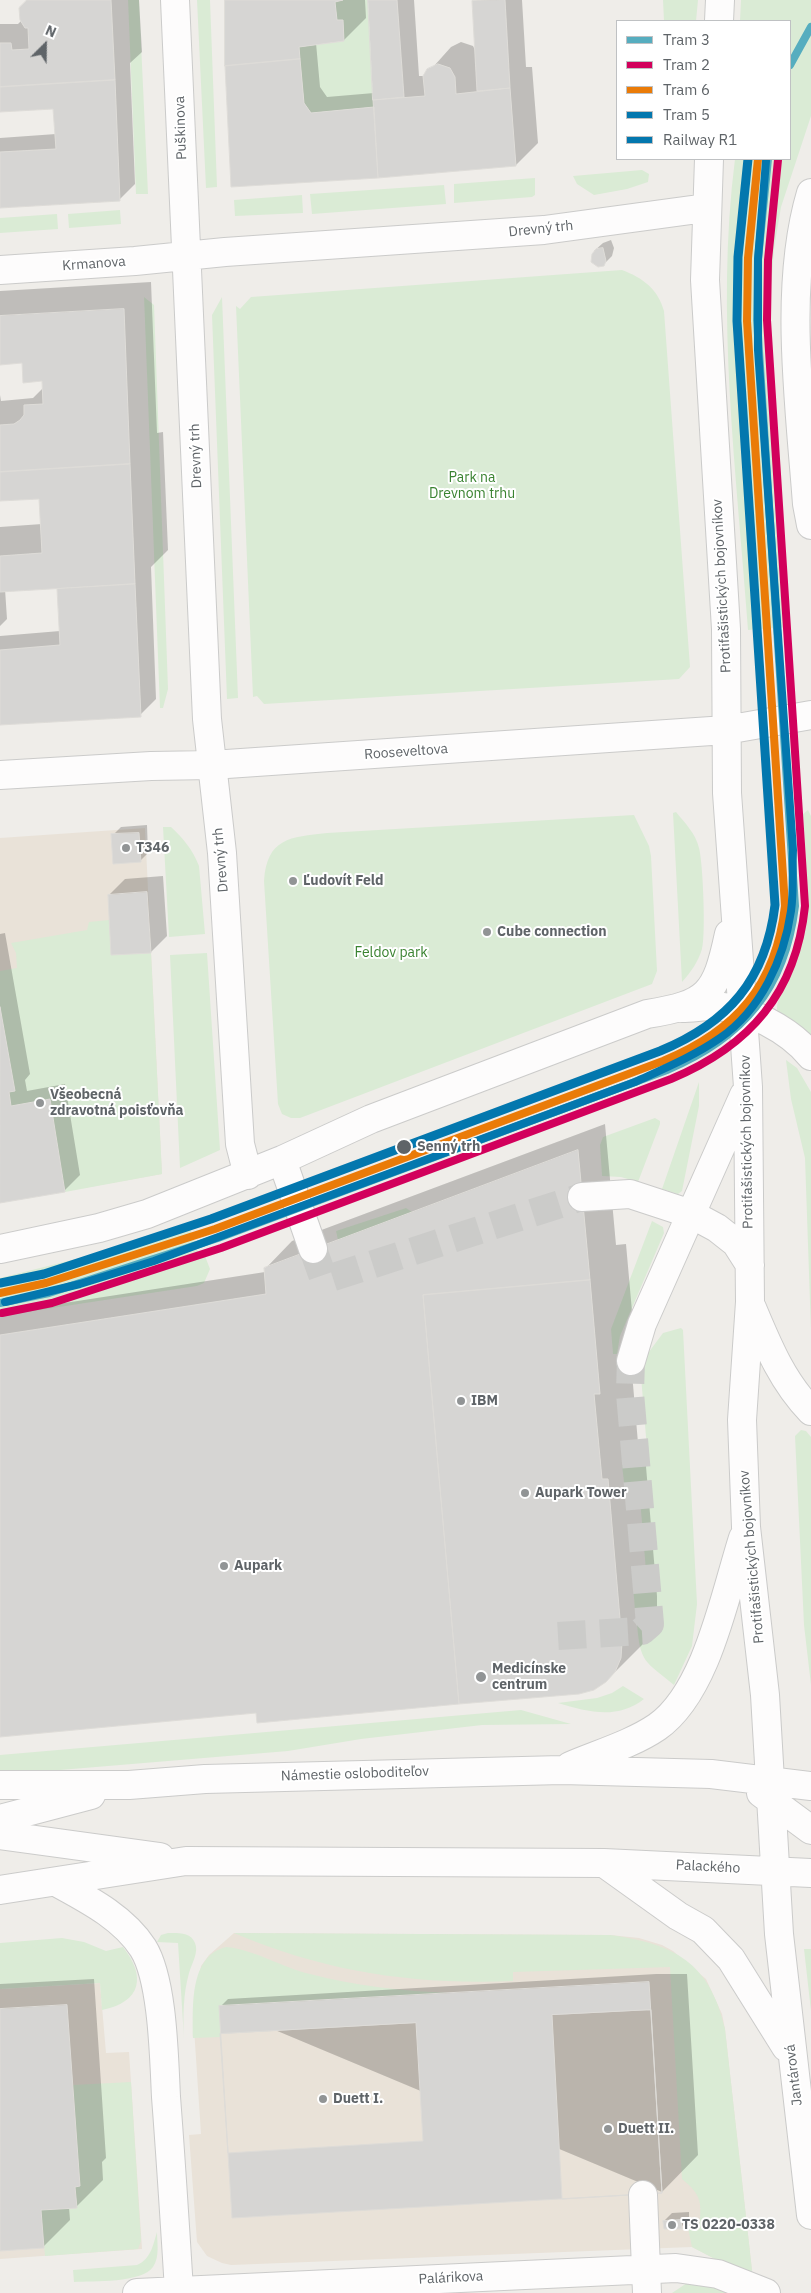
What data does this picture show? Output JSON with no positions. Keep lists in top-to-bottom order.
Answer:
{
  "streets": {
    "street": [
      "Puškinova",
      "Drevný trh",
      "Krmanova",
      "Protifašistických bojovníkov",
      "Rooseveltova",
      "Námestie osloboditeľov",
      "Palackého",
      "Jantárová",
      "Palárikova"
    ]
  },
  "crossings": [
    ["Puškinova", "Drevný trh"],
    ["Puškinova", "Krmanova"],
    ["Drevný trh", "Krmanova"],
    ["Drevný trh", "Protifašistických bojovníkov"],
    ["Drevný trh", "Rooseveltova"],
    ["Protifašistických bojovníkov", "Rooseveltova"],
    ["Protifašistických bojovníkov", "Jantárová"],
    ["Námestie osloboditeľov", "Jantárová"],
    ["Palackého", "Jantárová"]
  ],
  "parks": ["Park na Drevnom trhu", "Feldov park"],
  "places": [
    "T346",
    "Ľudovít Feld",
    "Cube connection",
    "Všeobecná zdravotná poisťovňa",
    "Senný trh",
    "IBM",
    "Aupark Tower",
    "Aupark",
    "Medicínske centrum",
    "Duett I.",
    "Duett II.",
    "TS 0220-0338"
  ],
  "lines": [
    "tram line 3",
    "tram line 2",
    "tram line 6",
    "rail line R1",
    "tram line 5"
  ],
  "legend": [
    "Tram 3",
    "Tram 2",
    "Tram 6",
    "Tram 5",
    "Railway R1"
  ],
  "north": "top right"
}
